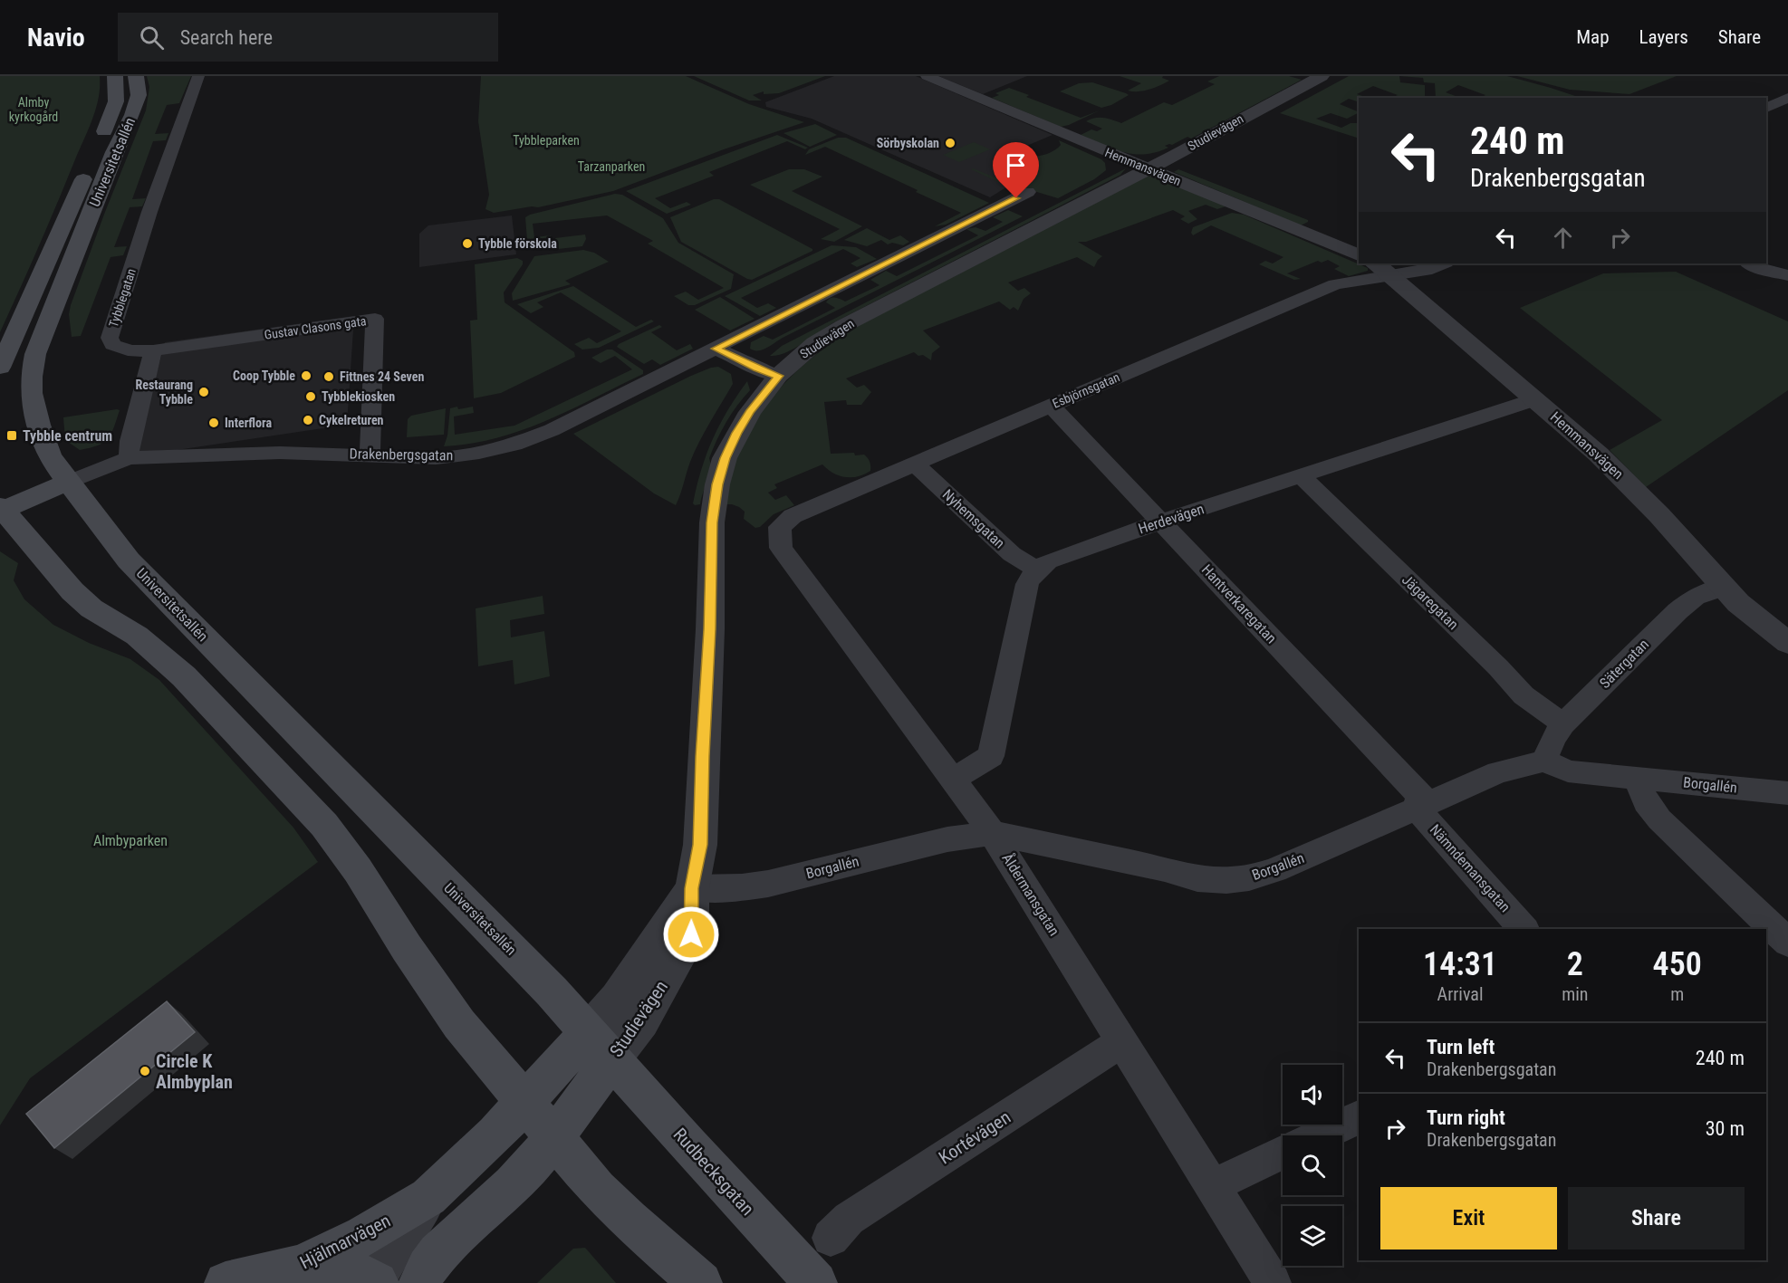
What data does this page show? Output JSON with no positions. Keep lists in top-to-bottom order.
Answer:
{
  "streets": {
    "main road": [
      "Studievägen",
      "Universitetsallén",
      "Rudbecksgatan",
      "Hjälmarvägen"
    ],
    "street": [
      "Hemmansvägen",
      "Tybblegatan",
      "Gustav Clasons gata",
      "Esbjörnsgatan",
      "Drakenbergsgatan",
      "Nyhemsgatan",
      "Herdevägen",
      "Jägaregatan",
      "Hantverkaregatan",
      "Sätergatan",
      "Borgallén",
      "Nämndemansgatan",
      "Åldermansgatan",
      "Kortévägen"
    ]
  },
  "crossings": [
    ["Studievägen", "Universitetsallén"],
    ["Studievägen", "Hemmansvägen"],
    ["Studievägen", "Borgallén"],
    ["Studievägen", "Rudbecksgatan"],
    ["Universitetsallén", "Rudbecksgatan"],
    ["Hemmansvägen", "Esbjörnsgatan"],
    ["Hemmansvägen", "Herdevägen"],
    ["Hemmansvägen", "Sätergatan"],
    ["Tybblegatan", "Gustav Clasons gata"],
    ["Gustav Clasons gata", "Drakenbergsgatan"],
    ["Esbjörnsgatan", "Nyhemsgatan"],
    ["Esbjörnsgatan", "Hantverkaregatan"],
    ["Esbjörnsgatan", "Åldermansgatan"],
    ["Nyhemsgatan", "Herdevägen"],
    ["Herdevägen", "Jägaregatan"],
    ["Herdevägen", "Hantverkaregatan"],
    ["Jägaregatan", "Sätergatan"],
    ["Hantverkaregatan", "Borgallén"],
    ["Hantverkaregatan", "Nämndemansgatan"],
    ["Sätergatan", "Borgallén"],
    ["Borgallén", "Nämndemansgatan"],
    ["Borgallén", "Åldermansgatan"],
    ["Åldermansgatan", "Kortévägen"]
  ],
  "parks": [
    "Almby kyrkogård",
    "Tybbleparken",
    "Tarzanparken",
    "Almbyparken"
  ],
  "places": {
    "other": [
      "Sörbyskolan",
      "Tybble förskola",
      "Coop Tybble",
      "Fittnes 24 Seven",
      "Restaurang Tybble",
      "Tybblekiosken",
      "Cykelreturen",
      "Interflora",
      "Circle K Almbyplan"
    ],
    "transit": ["Tybble centrum"]
  },
  "page": {
    "header": "Navio",
    "search": "Search here",
    "nav": ["Map", "Layers", "Share"],
    "turn": ["240 m", "Drakenbergsgatan"],
    "eta": [
      "14:31",
      "Arrival",
      "2",
      "min",
      "450",
      "m"
    ],
    "list": [
      {
        "name": "Turn left",
        "note": "Drakenbergsgatan",
        "value": "240 m"
      },
      {
        "name": "Turn right",
        "note": "Drakenbergsgatan",
        "value": "30 m"
      }
    ],
    "buttons": ["Exit", "Share"]
  }
}
